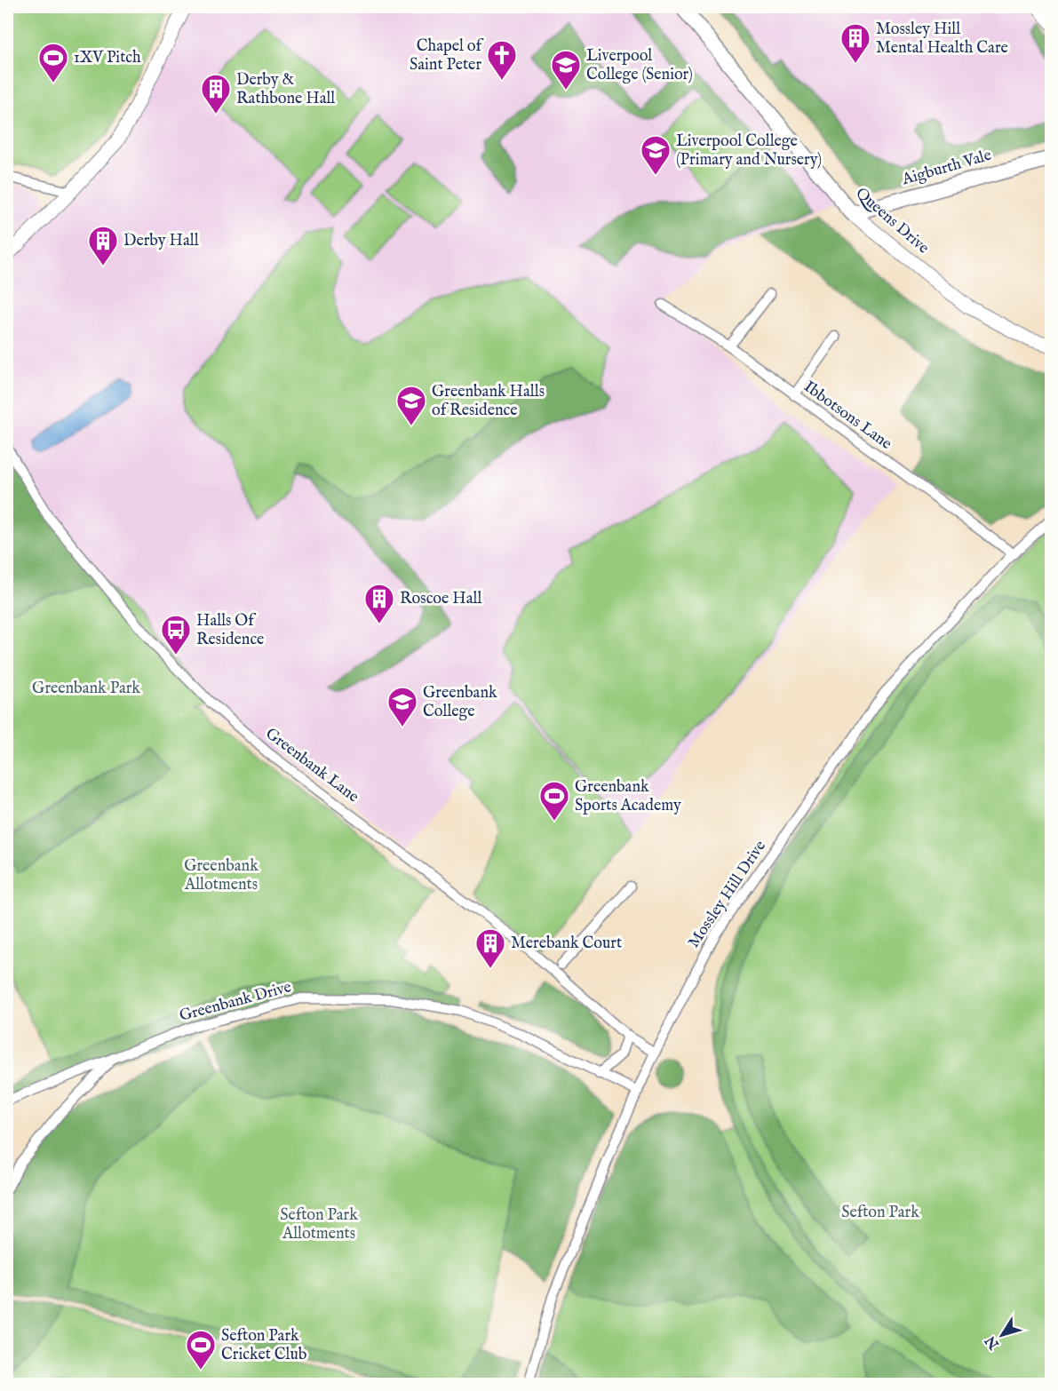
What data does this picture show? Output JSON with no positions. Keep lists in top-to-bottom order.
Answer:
{
  "streets": {
    "main road": ["Aigburth Vale", "Queens Drive"],
    "street": [
      "Ibbotsons Lane",
      "Greenbank Lane",
      "Mossley Hill Drive",
      "Greenbank Drive"
    ]
  },
  "crossings": [
    ["Aigburth Vale", "Queens Drive"],
    ["Ibbotsons Lane", "Mossley Hill Drive"],
    ["Greenbank Lane", "Mossley Hill Drive"],
    ["Mossley Hill Drive", "Greenbank Drive"]
  ],
  "parks": [
    "Greenbank Park",
    "Greenbank Allotments",
    "Sefton Park",
    "Sefton Park Allotments"
  ],
  "places": {
    "building": [
      "Mossley Hill Mental Health Care",
      "Derby & Rathbone Hall",
      "Derby Hall",
      "Roscoe Hall",
      "Merebank Court"
    ],
    "church": ["Chapel of Saint Peter"],
    "sports": ["1XV Pitch", "Greenbank Sports Academy", "Sefton Park Cricket Club"],
    "school or university": [
      "Liverpool College (Senior)",
      "Liverpool College (Primary and Nursery)",
      "Greenbank Halls of Residence",
      "Greenbank College"
    ],
    "bus stop": ["Halls Of Residence"]
  },
  "north": "bottom left"
}
